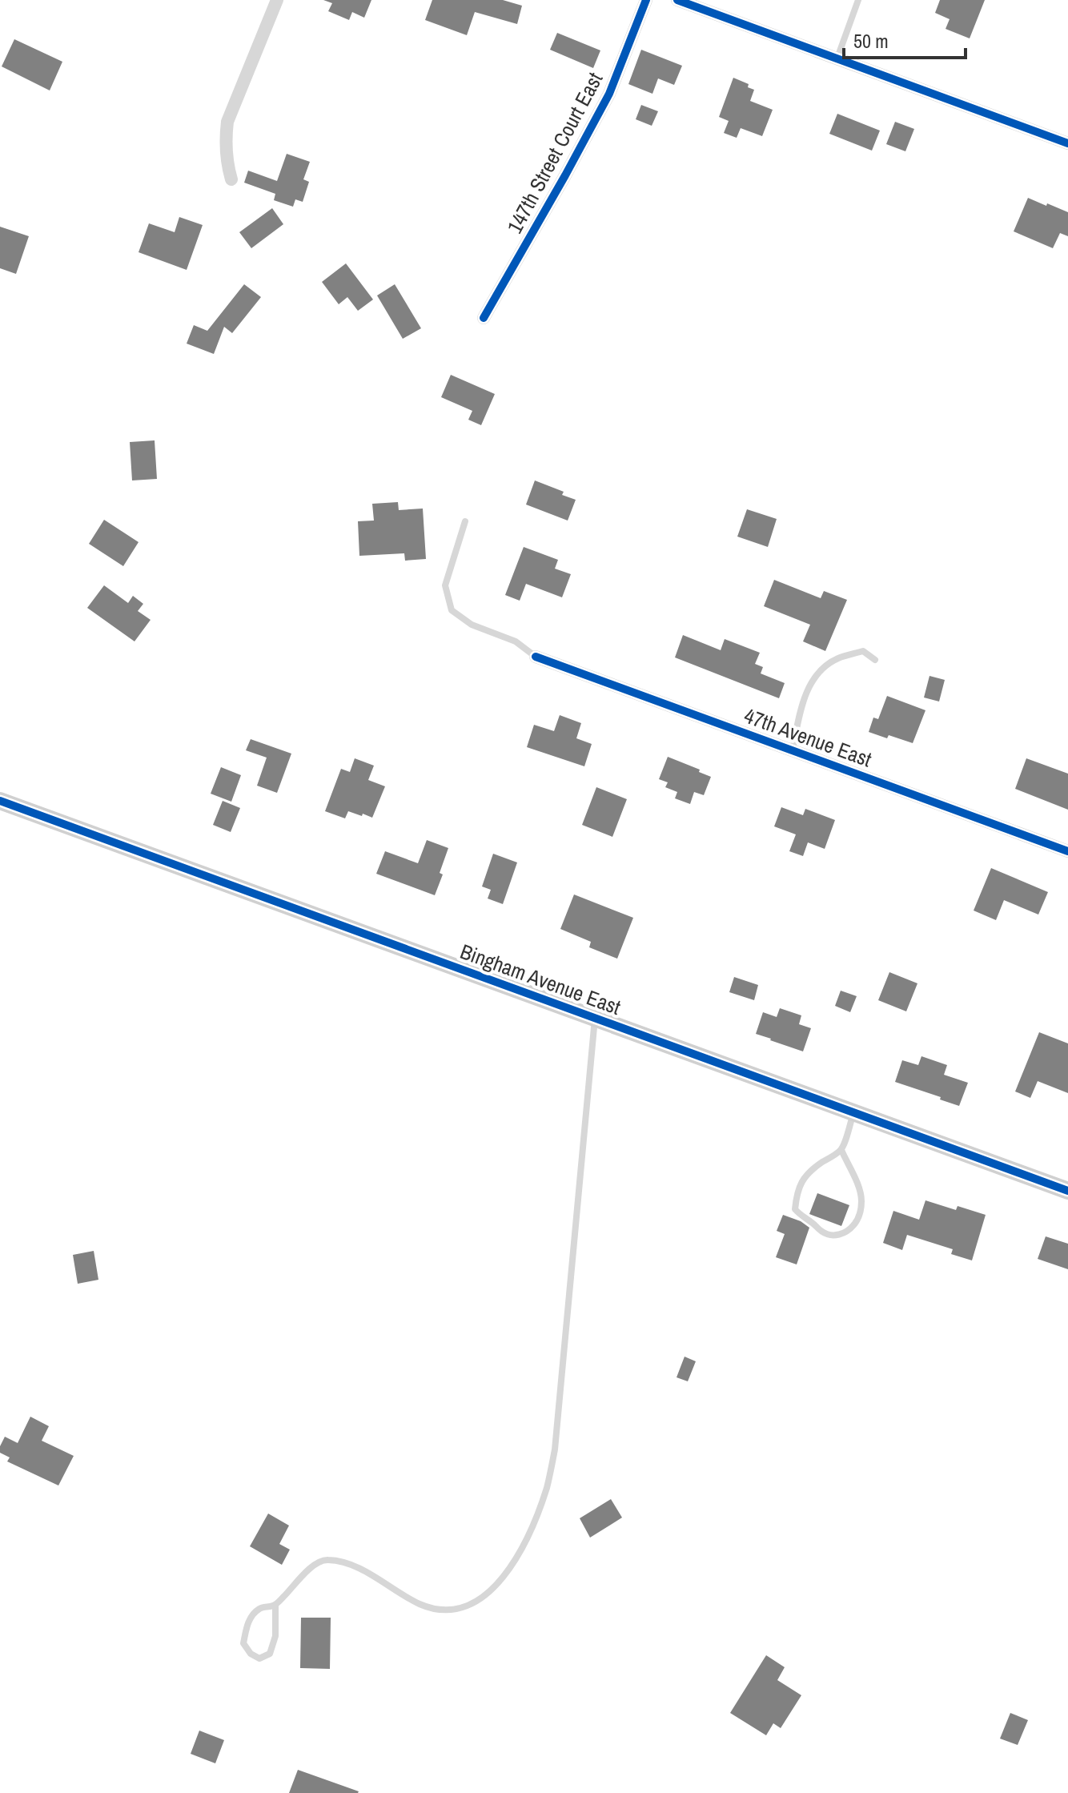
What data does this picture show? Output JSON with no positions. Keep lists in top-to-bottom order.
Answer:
{
  "streets": {
    "street": ["147th Street Court East", "47th Avenue East", "Bingham Avenue East"]
  },
  "scale_bar": "50 m"
}
